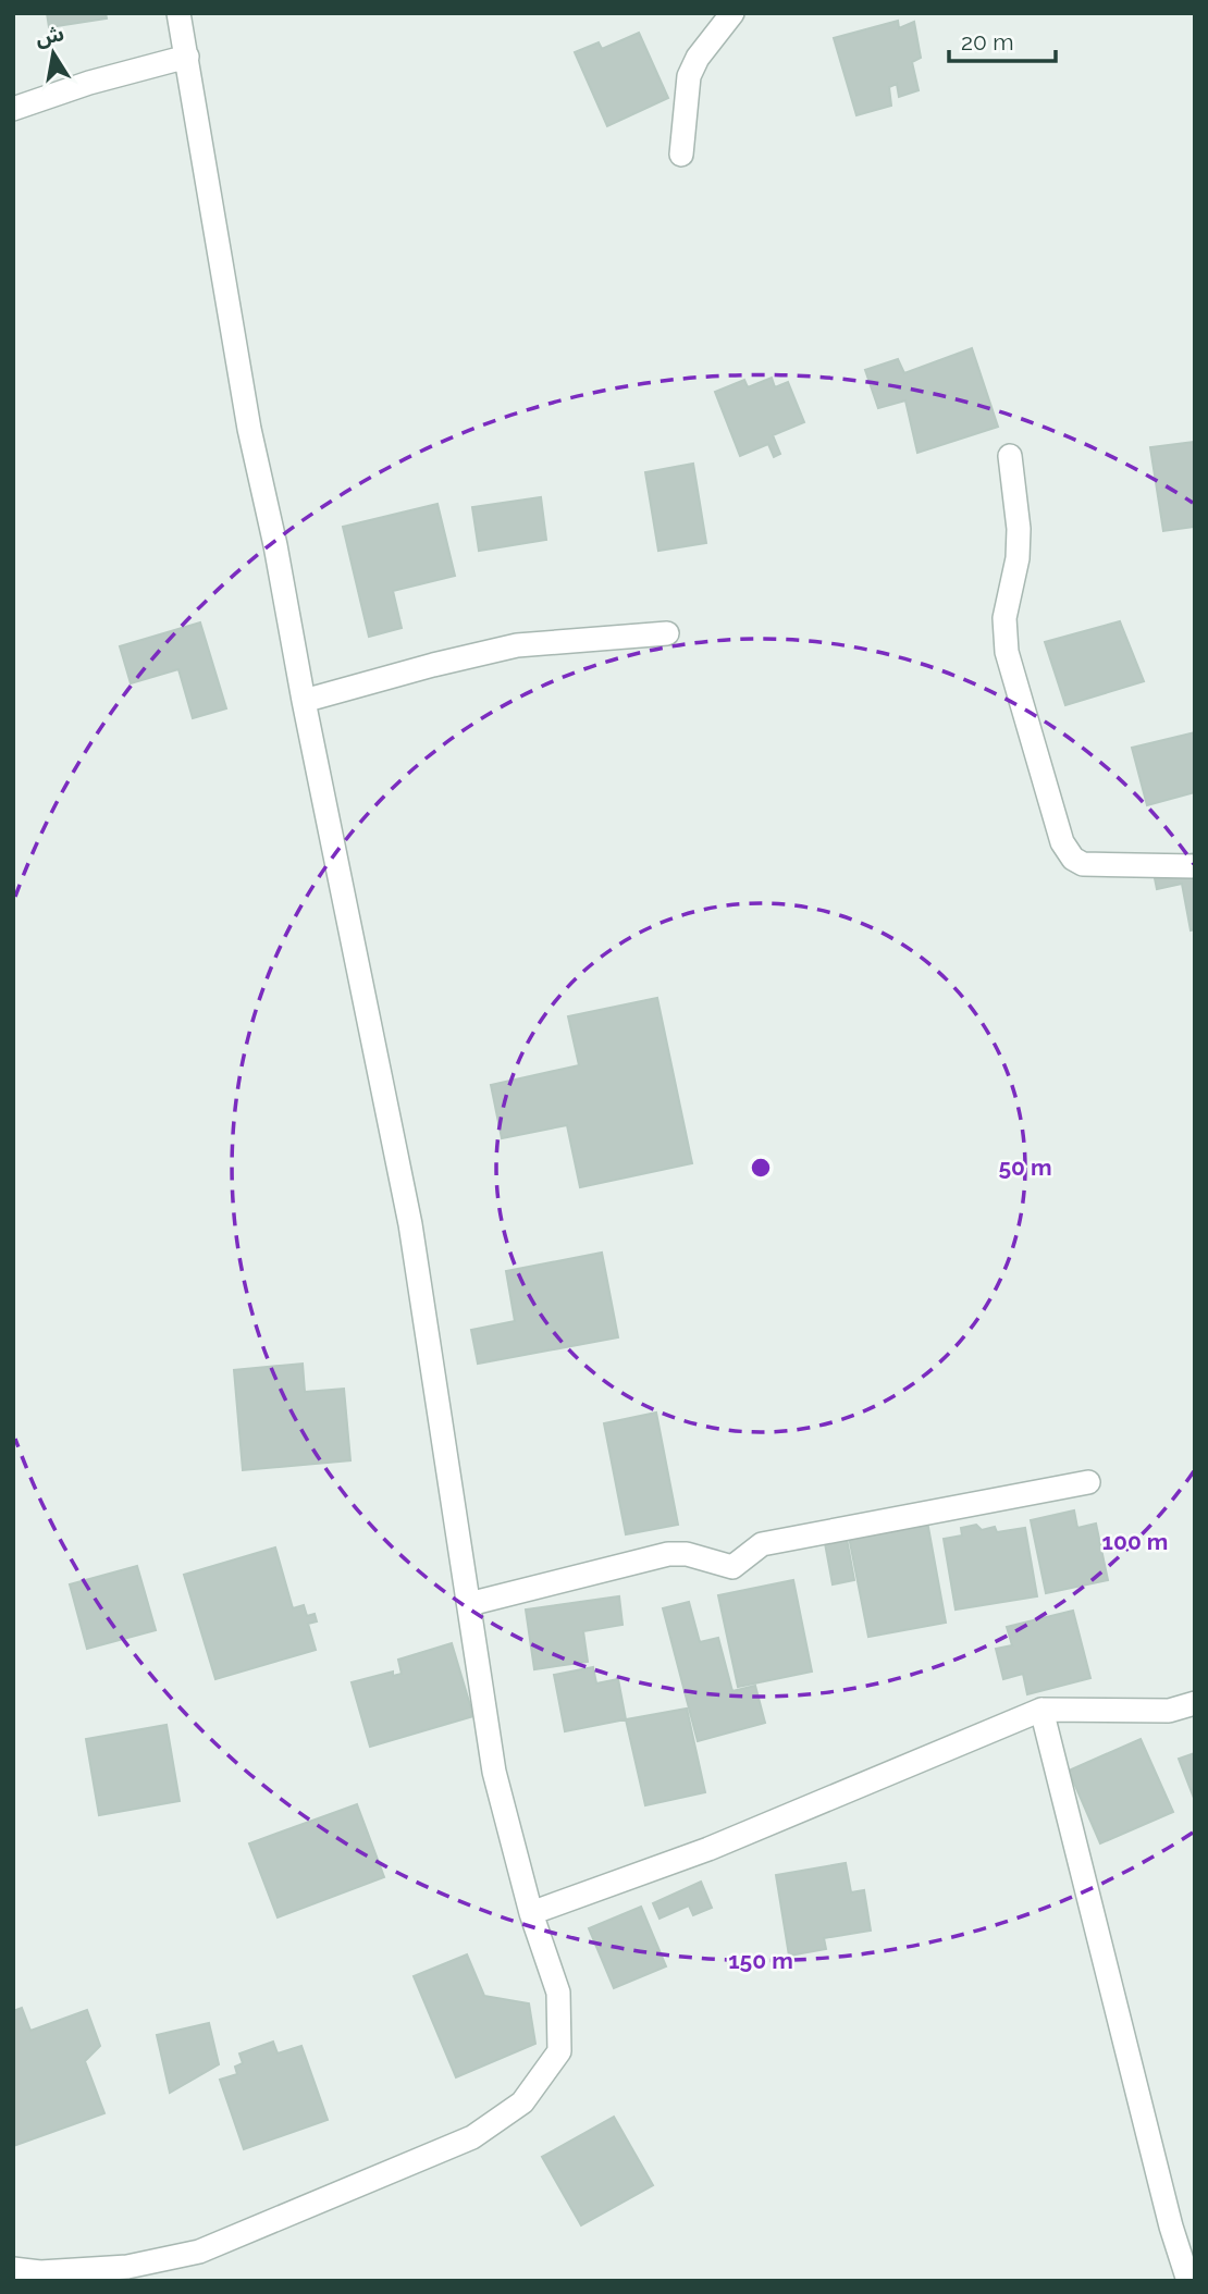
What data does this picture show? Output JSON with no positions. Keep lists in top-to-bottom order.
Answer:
{
  "scale_bar": "20 m",
  "north": "top",
  "rings": ["50 m", "100 m", "150 m"]
}
